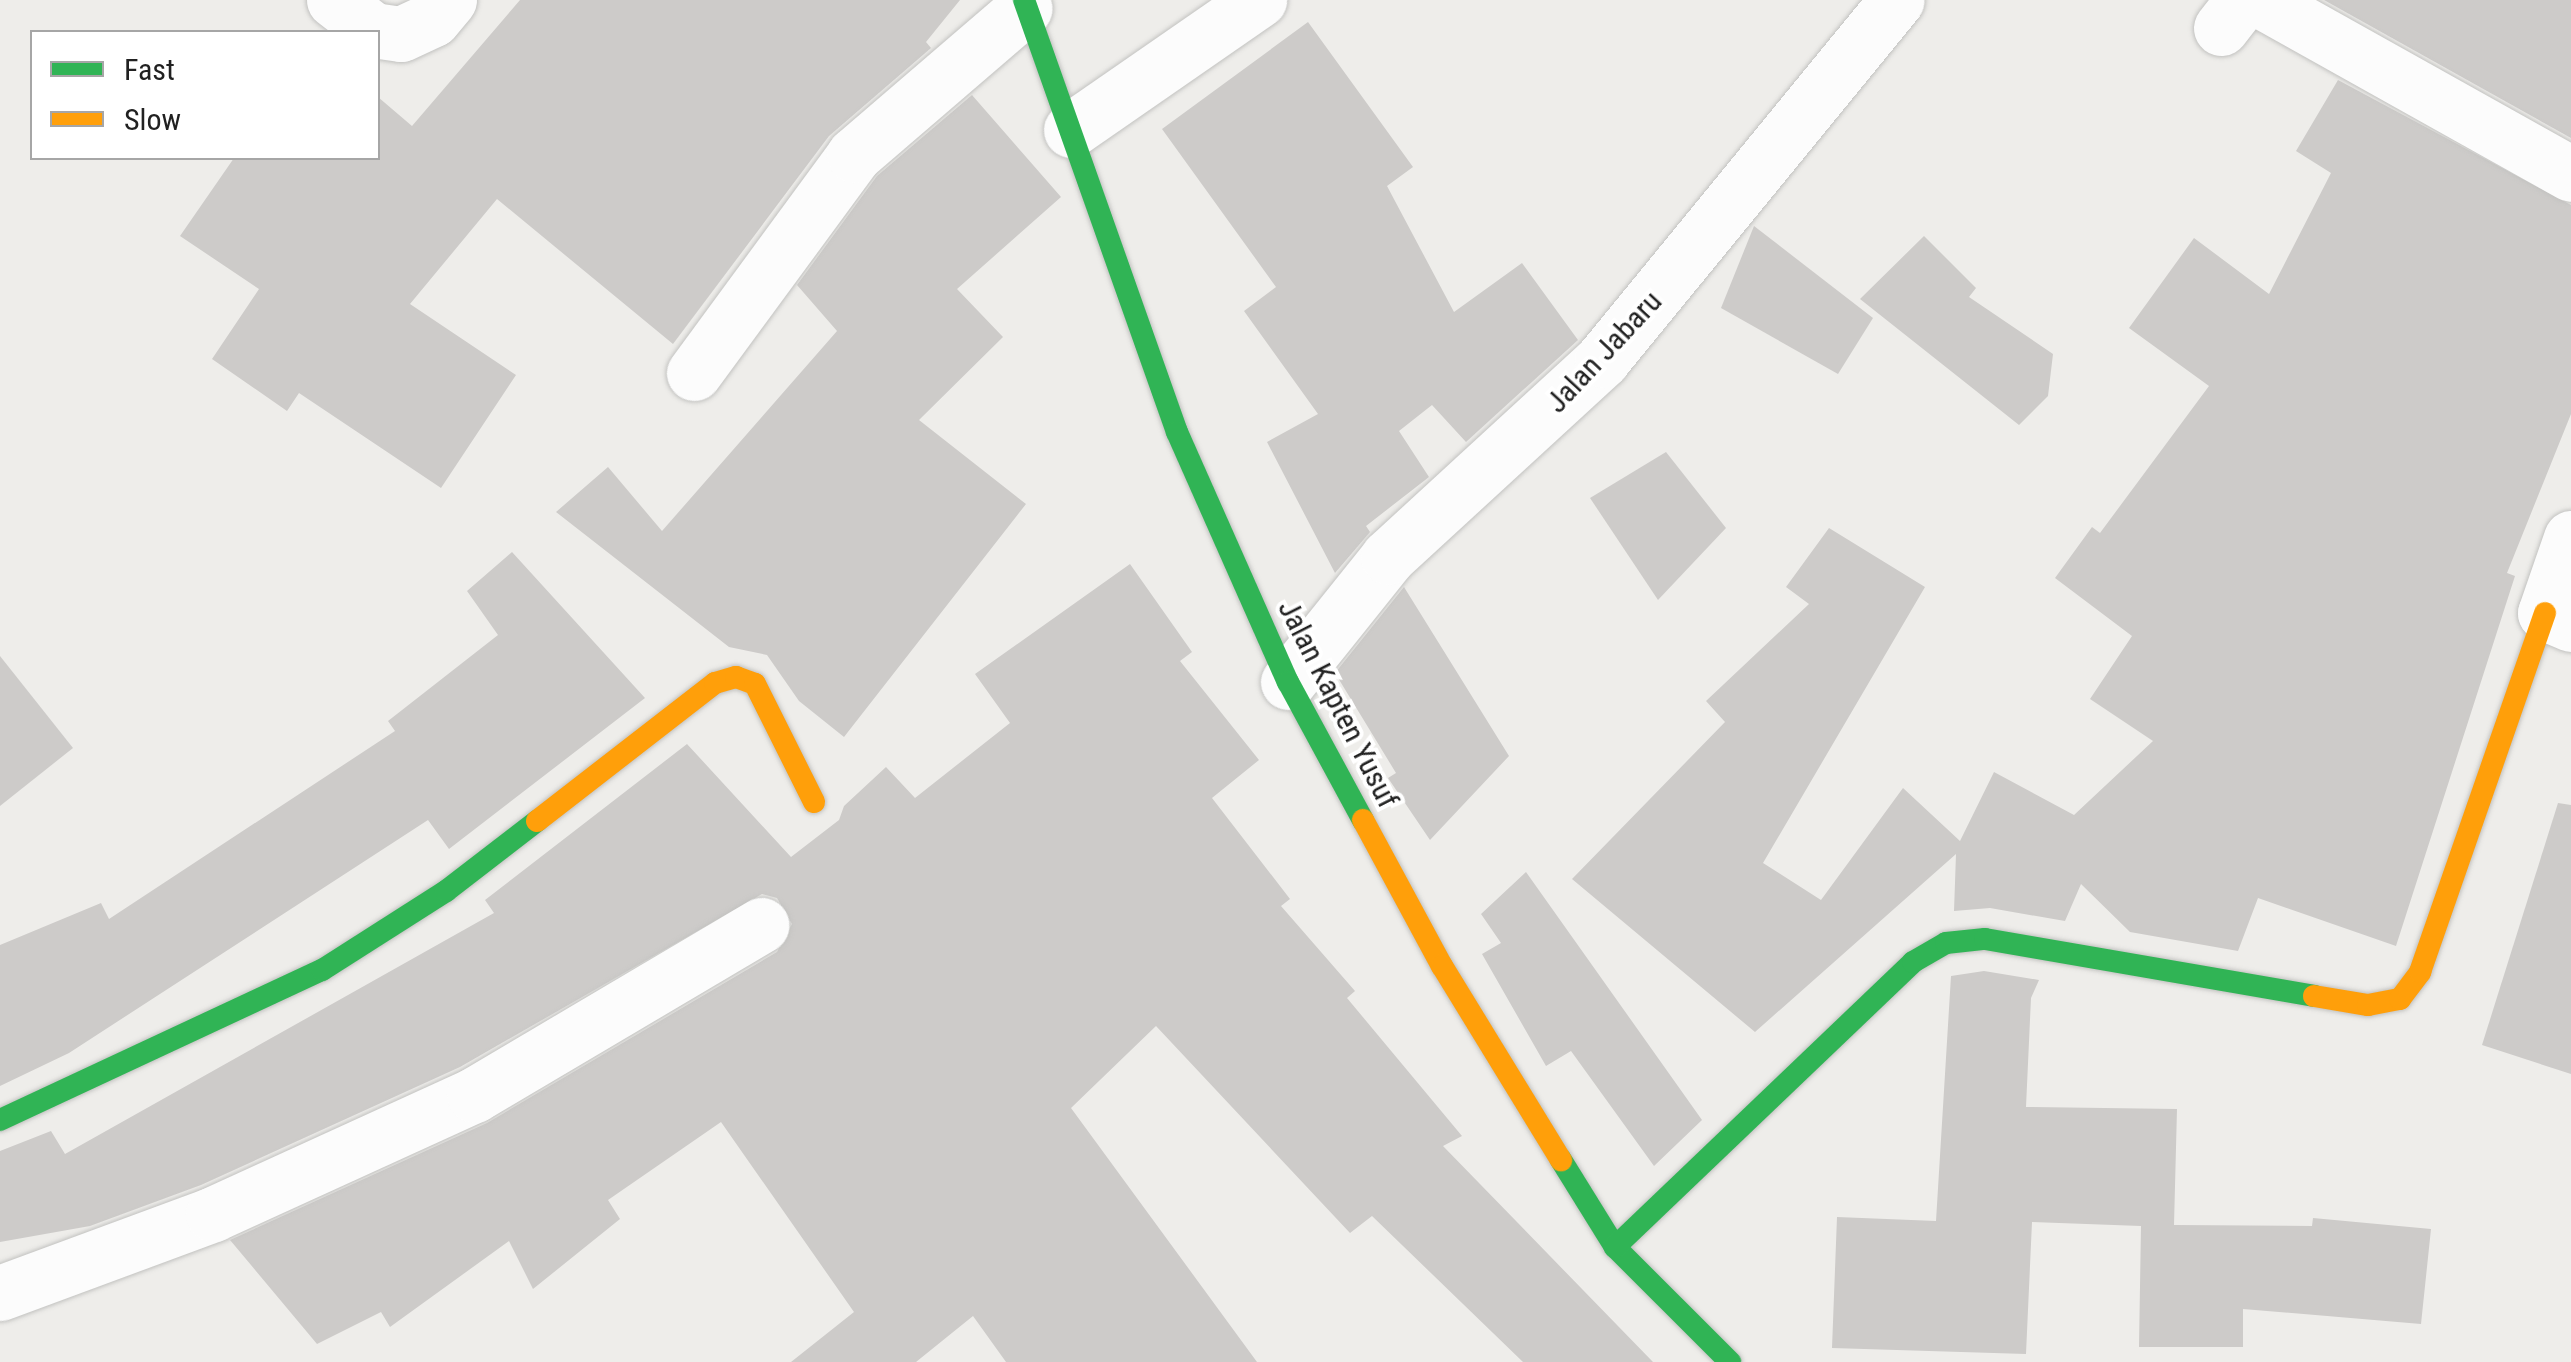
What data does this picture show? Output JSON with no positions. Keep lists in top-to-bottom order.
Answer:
{
  "streets": {
    "street": ["Jalan Jabaru", "Jalan Kapten Yusuf"]
  },
  "crossings": [
    ["Jalan Jabaru", "Jalan Kapten Yusuf"]
  ],
  "legend": ["Fast", "Slow"]
}
